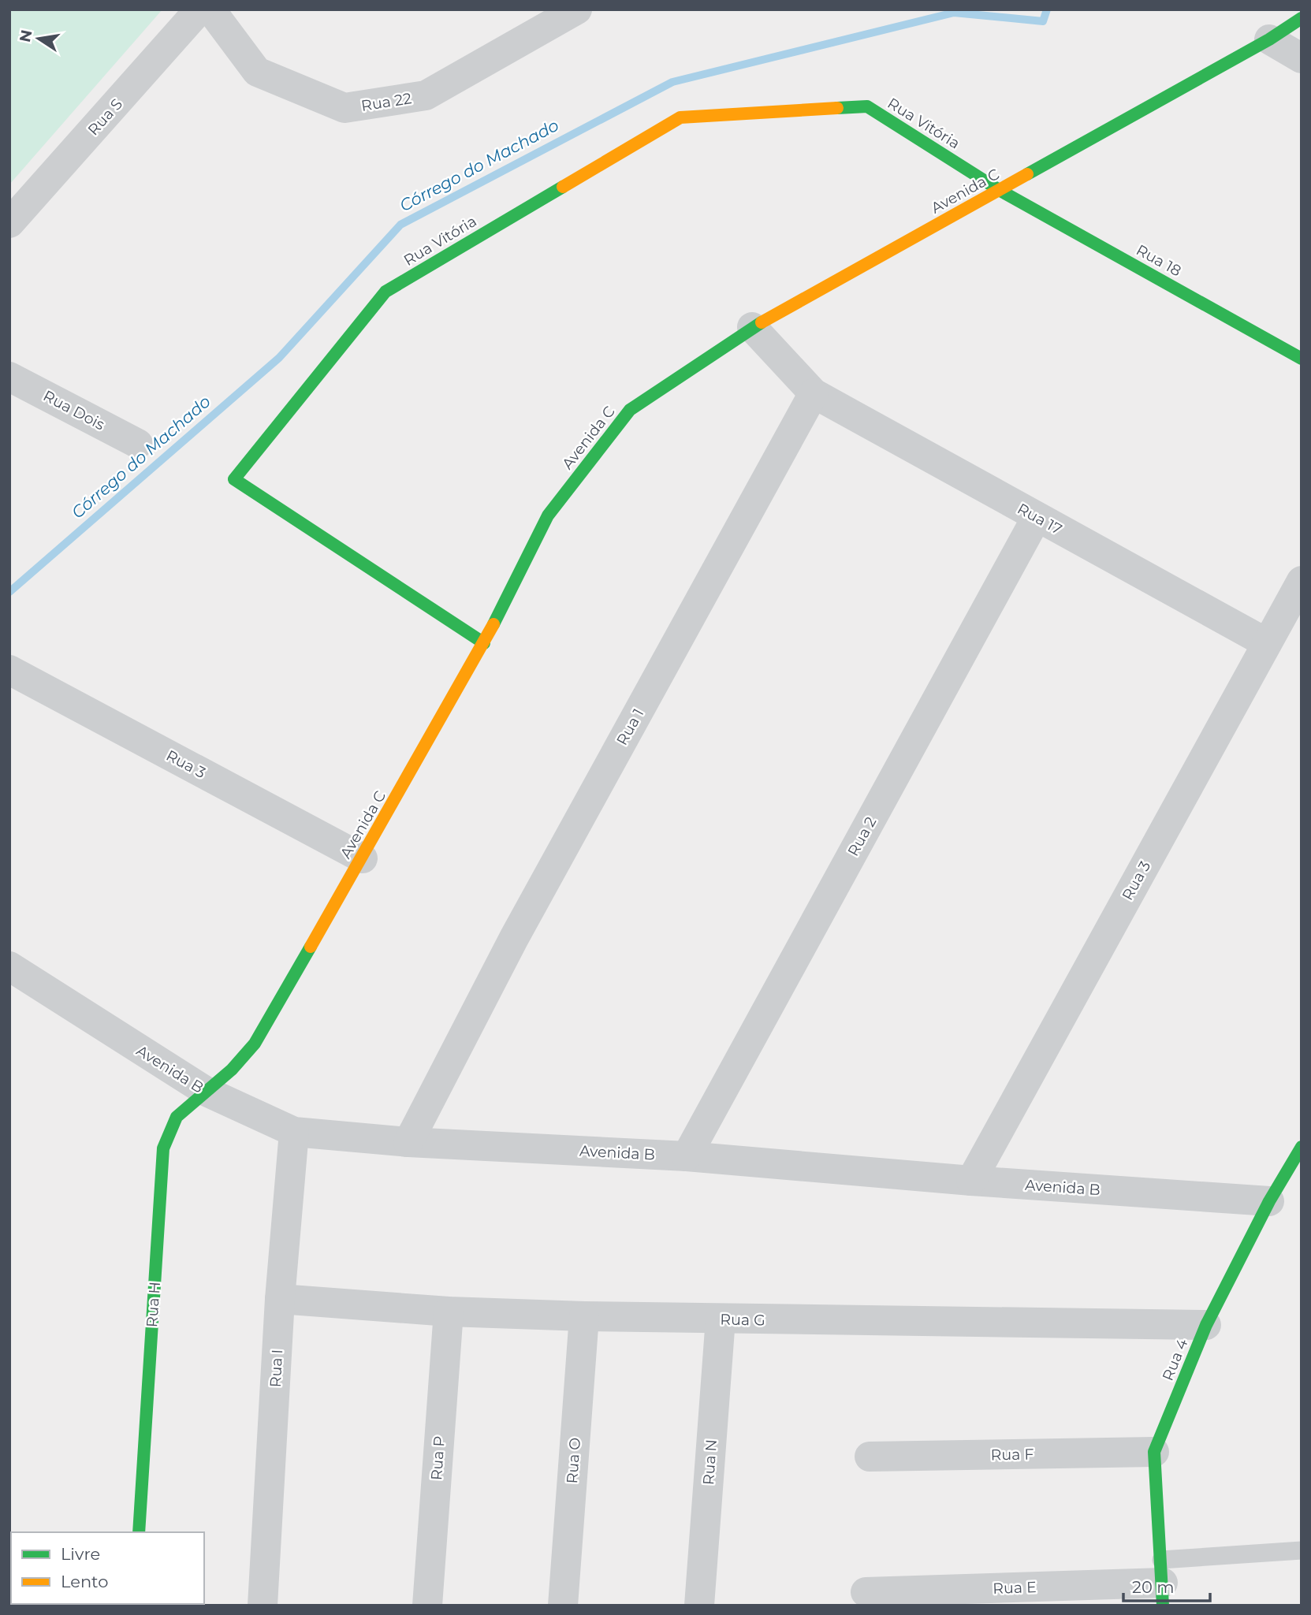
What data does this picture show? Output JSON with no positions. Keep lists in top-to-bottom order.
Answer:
{
  "streets": {
    "street": [
      "Rua 22",
      "Rua S",
      "Rua Vitória",
      "Avenida C",
      "Rua 18",
      "Rua Dois",
      "Rua 17",
      "Rua 1",
      "Rua 3",
      "Rua 2",
      "Avenida B",
      "Rua H",
      "Rua G",
      "Rua 4",
      "Rua I",
      "Rua F",
      "Rua P",
      "Rua O",
      "Rua N",
      "Rua E"
    ]
  },
  "crossings": [
    ["Rua Vitória", "Avenida C"],
    ["Rua Vitória", "Rua 18"],
    ["Avenida C", "Rua 18"],
    ["Avenida C", "Rua 3"],
    ["Avenida C", "Avenida B"],
    ["Avenida C", "Rua H"],
    ["Rua 17", "Rua 1"],
    ["Rua 17", "Rua 3"],
    ["Rua 17", "Rua 2"],
    ["Rua 1", "Avenida B"],
    ["Rua 3", "Avenida B"],
    ["Rua 2", "Avenida B"],
    ["Avenida B", "Rua H"],
    ["Avenida B", "Rua 4"],
    ["Avenida B", "Rua I"],
    ["Rua G", "Rua 4"],
    ["Rua G", "Rua I"],
    ["Rua G", "Rua P"],
    ["Rua G", "Rua O"],
    ["Rua G", "Rua N"],
    ["Rua 4", "Rua F"],
    ["Rua 4", "Rua E"]
  ],
  "water": ["Córrego do Machado"],
  "legend": ["Livre", "Lento"],
  "scale_bar": "20 m",
  "north": "left"
}
